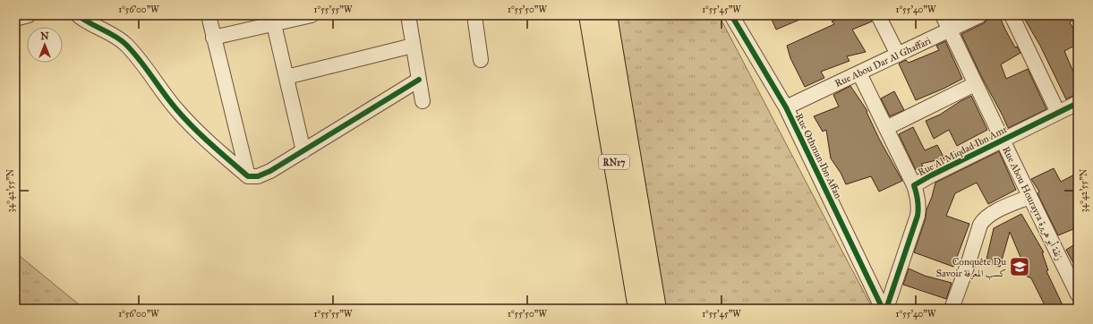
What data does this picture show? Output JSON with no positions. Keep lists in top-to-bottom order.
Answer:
{
  "streets": {
    "highway": ["RN17"],
    "street": [
      "Rue Abou Dar Al Ghaffari",
      "Rue Al Miqdad Ibn Amr",
      "Rue Othman Ibn Affan",
      "Rue Abou Hourayra زنقة أبو هريرة"
    ]
  },
  "crossings": [
    ["Rue Abou Dar Al Ghaffari", "Rue Othman Ibn Affan"],
    ["Rue Abou Dar Al Ghaffari", "Rue Abou Hourayra زنقة أبو هريرة"],
    ["Rue Al Miqdad Ibn Amr", "Rue Abou Hourayra زنقة أبو هريرة"]
  ],
  "places": {
    "school or university": ["Conquête Du Savoir كسب المعرفة"]
  },
  "north": "top",
  "coordinates": [
    "1°56'00\"W",
    "1°55'55\"W",
    "1°55'50\"W",
    "1°55'45\"W",
    "1°55'40\"W",
    "34°42'55\"N"
  ]
}
